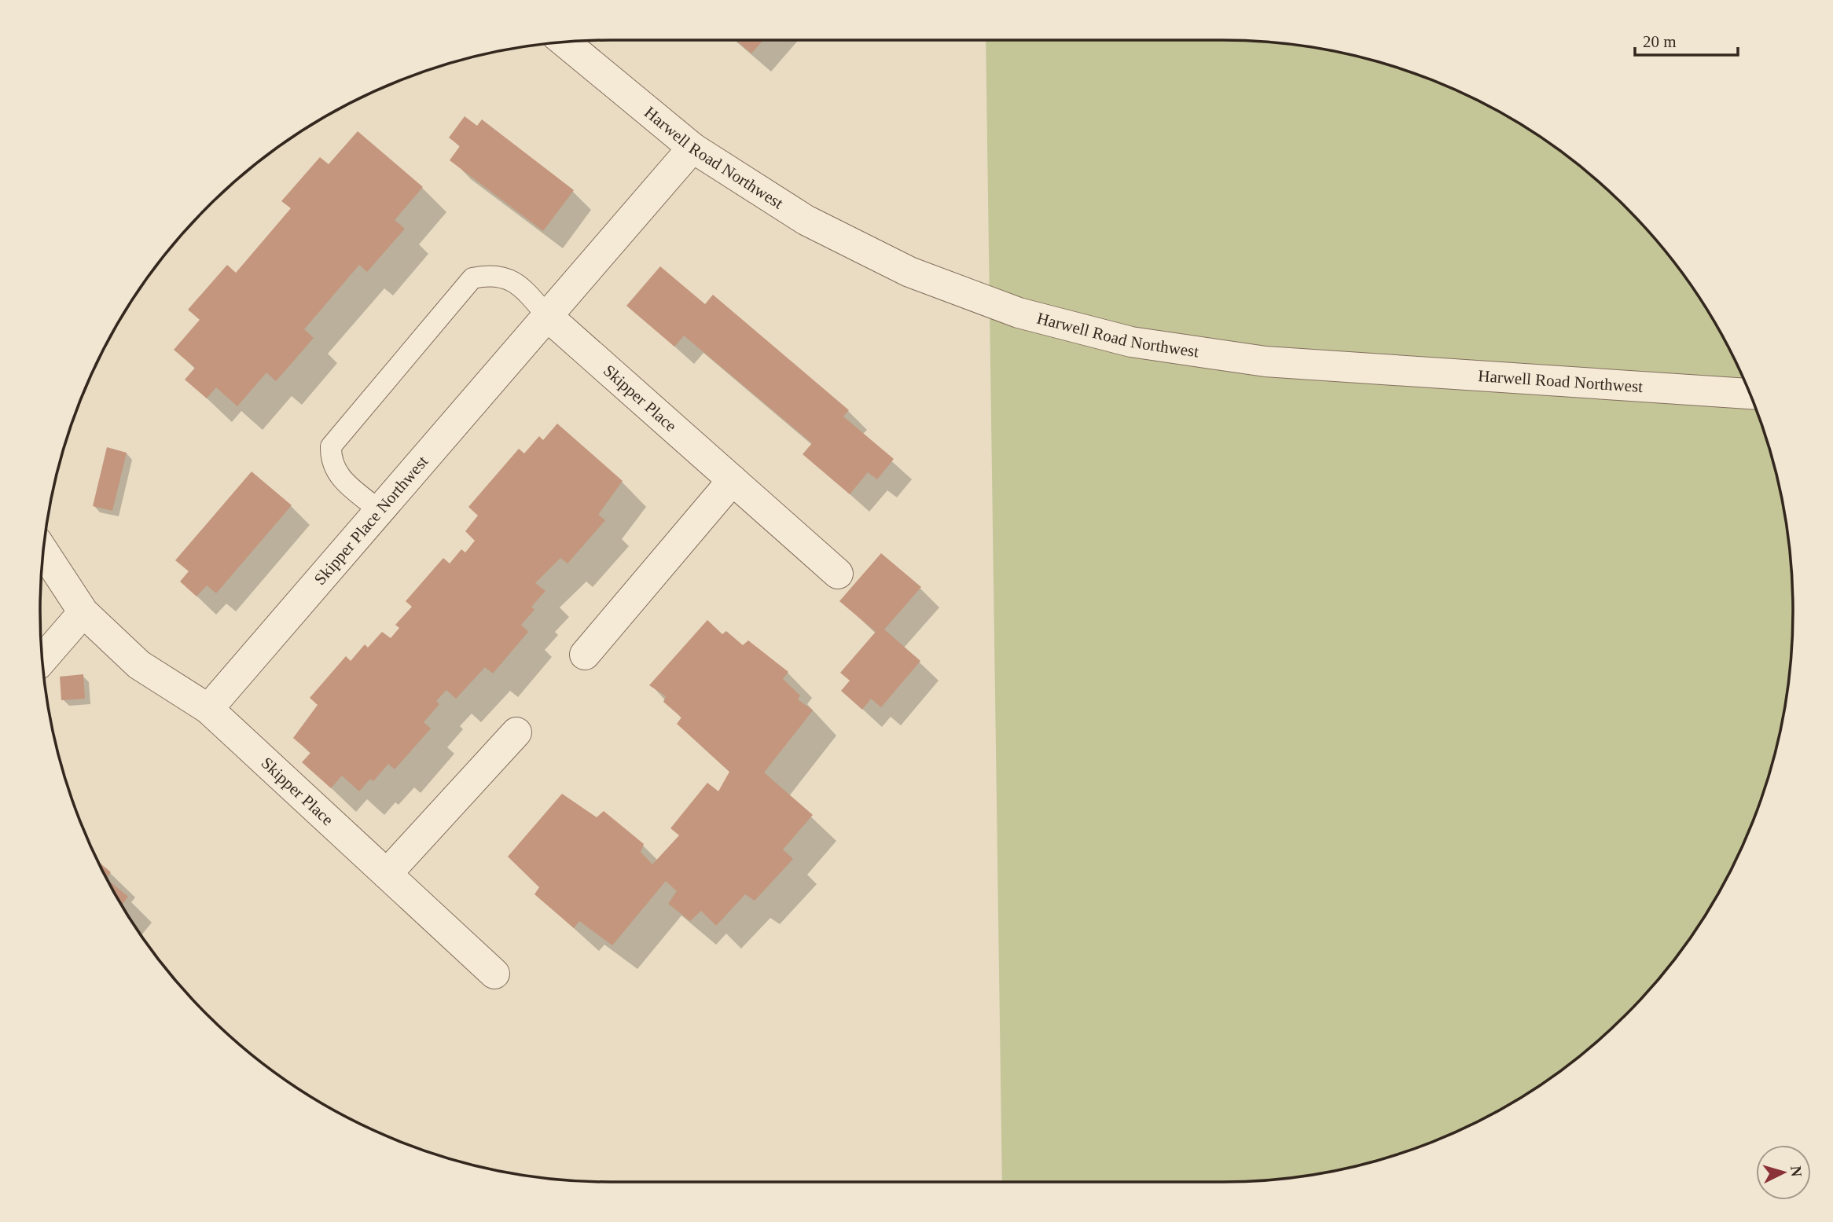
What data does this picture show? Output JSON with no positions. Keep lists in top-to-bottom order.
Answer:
{
  "streets": {
    "street": ["Harwell Road Northwest", "Skipper Place", "Skipper Place Northwest"]
  },
  "crossings": [
    ["Harwell Road Northwest", "Skipper Place Northwest"],
    ["Skipper Place", "Skipper Place Northwest"]
  ],
  "scale_bar": "20 m",
  "north": "right"
}
